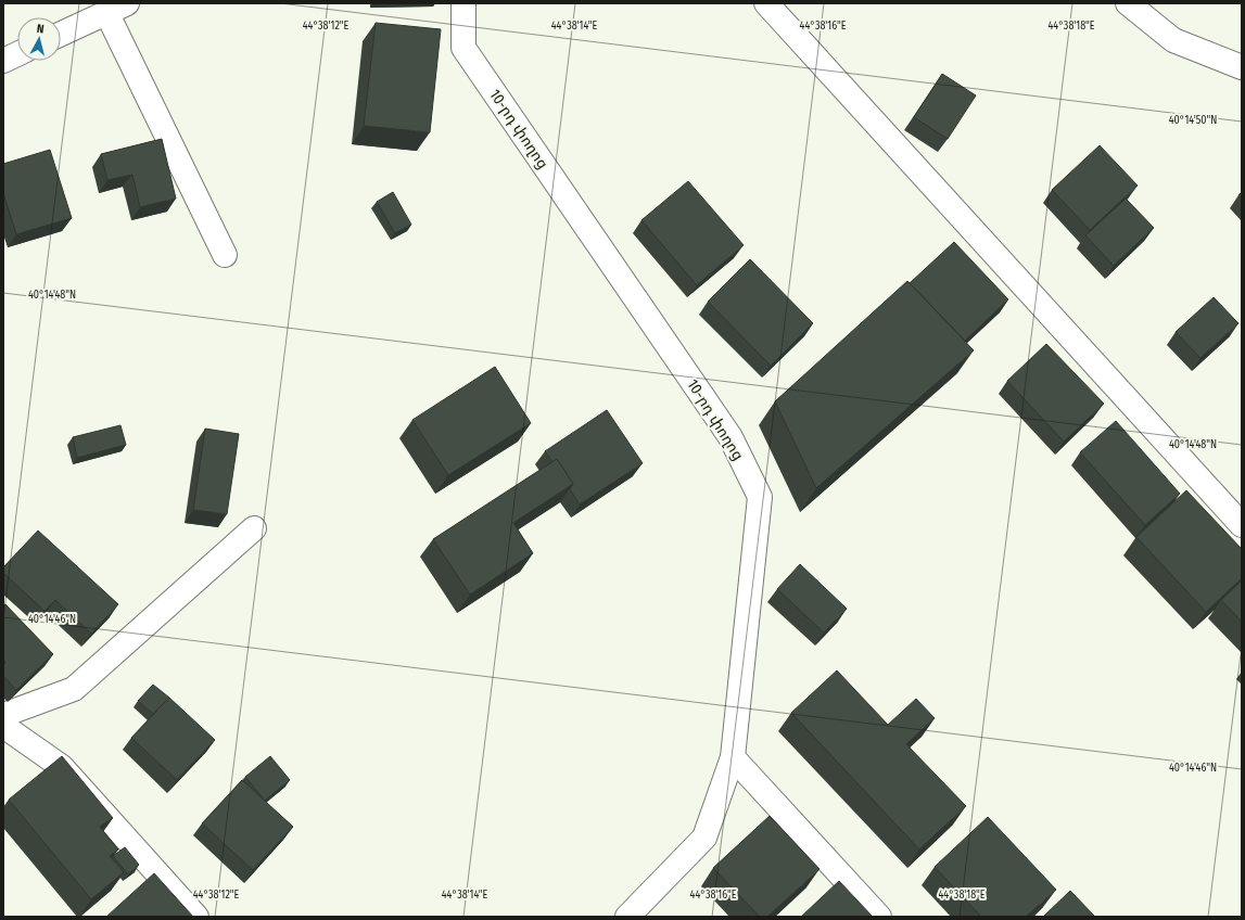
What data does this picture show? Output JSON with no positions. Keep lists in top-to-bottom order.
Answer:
{
  "streets": {
    "street": ["10-րդ փողոց"]
  },
  "north": "top",
  "coordinates": [
    "44°38'12\"E",
    "44°38'14\"E",
    "44°38'16\"E",
    "44°38'18\"E",
    "40°14'50\"N",
    "40°14'48\"N",
    "40°14'46\"N"
  ]
}
